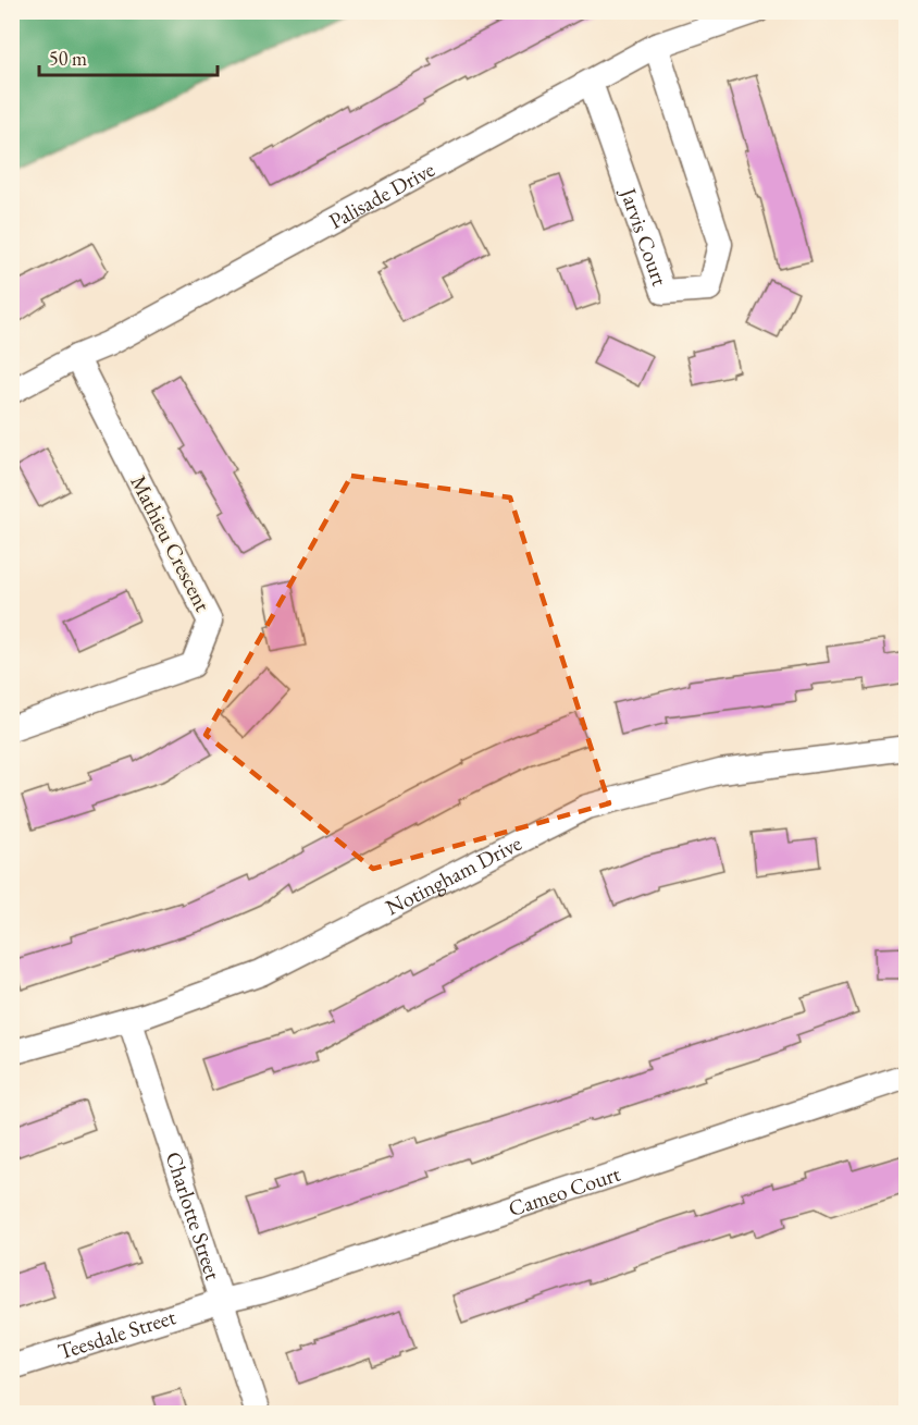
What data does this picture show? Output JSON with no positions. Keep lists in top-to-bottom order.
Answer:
{
  "streets": {
    "street": [
      "Palisade Drive",
      "Jarvis Court",
      "Mathieu Crescent",
      "Notingham Drive",
      "Cameo Court",
      "Charlotte Street",
      "Teesdale Street"
    ]
  },
  "crossings": [
    ["Palisade Drive", "Jarvis Court"],
    ["Palisade Drive", "Mathieu Crescent"],
    ["Notingham Drive", "Charlotte Street"],
    ["Cameo Court", "Charlotte Street"],
    ["Cameo Court", "Teesdale Street"],
    ["Charlotte Street", "Teesdale Street"]
  ],
  "scale_bar": "50 m"
}
